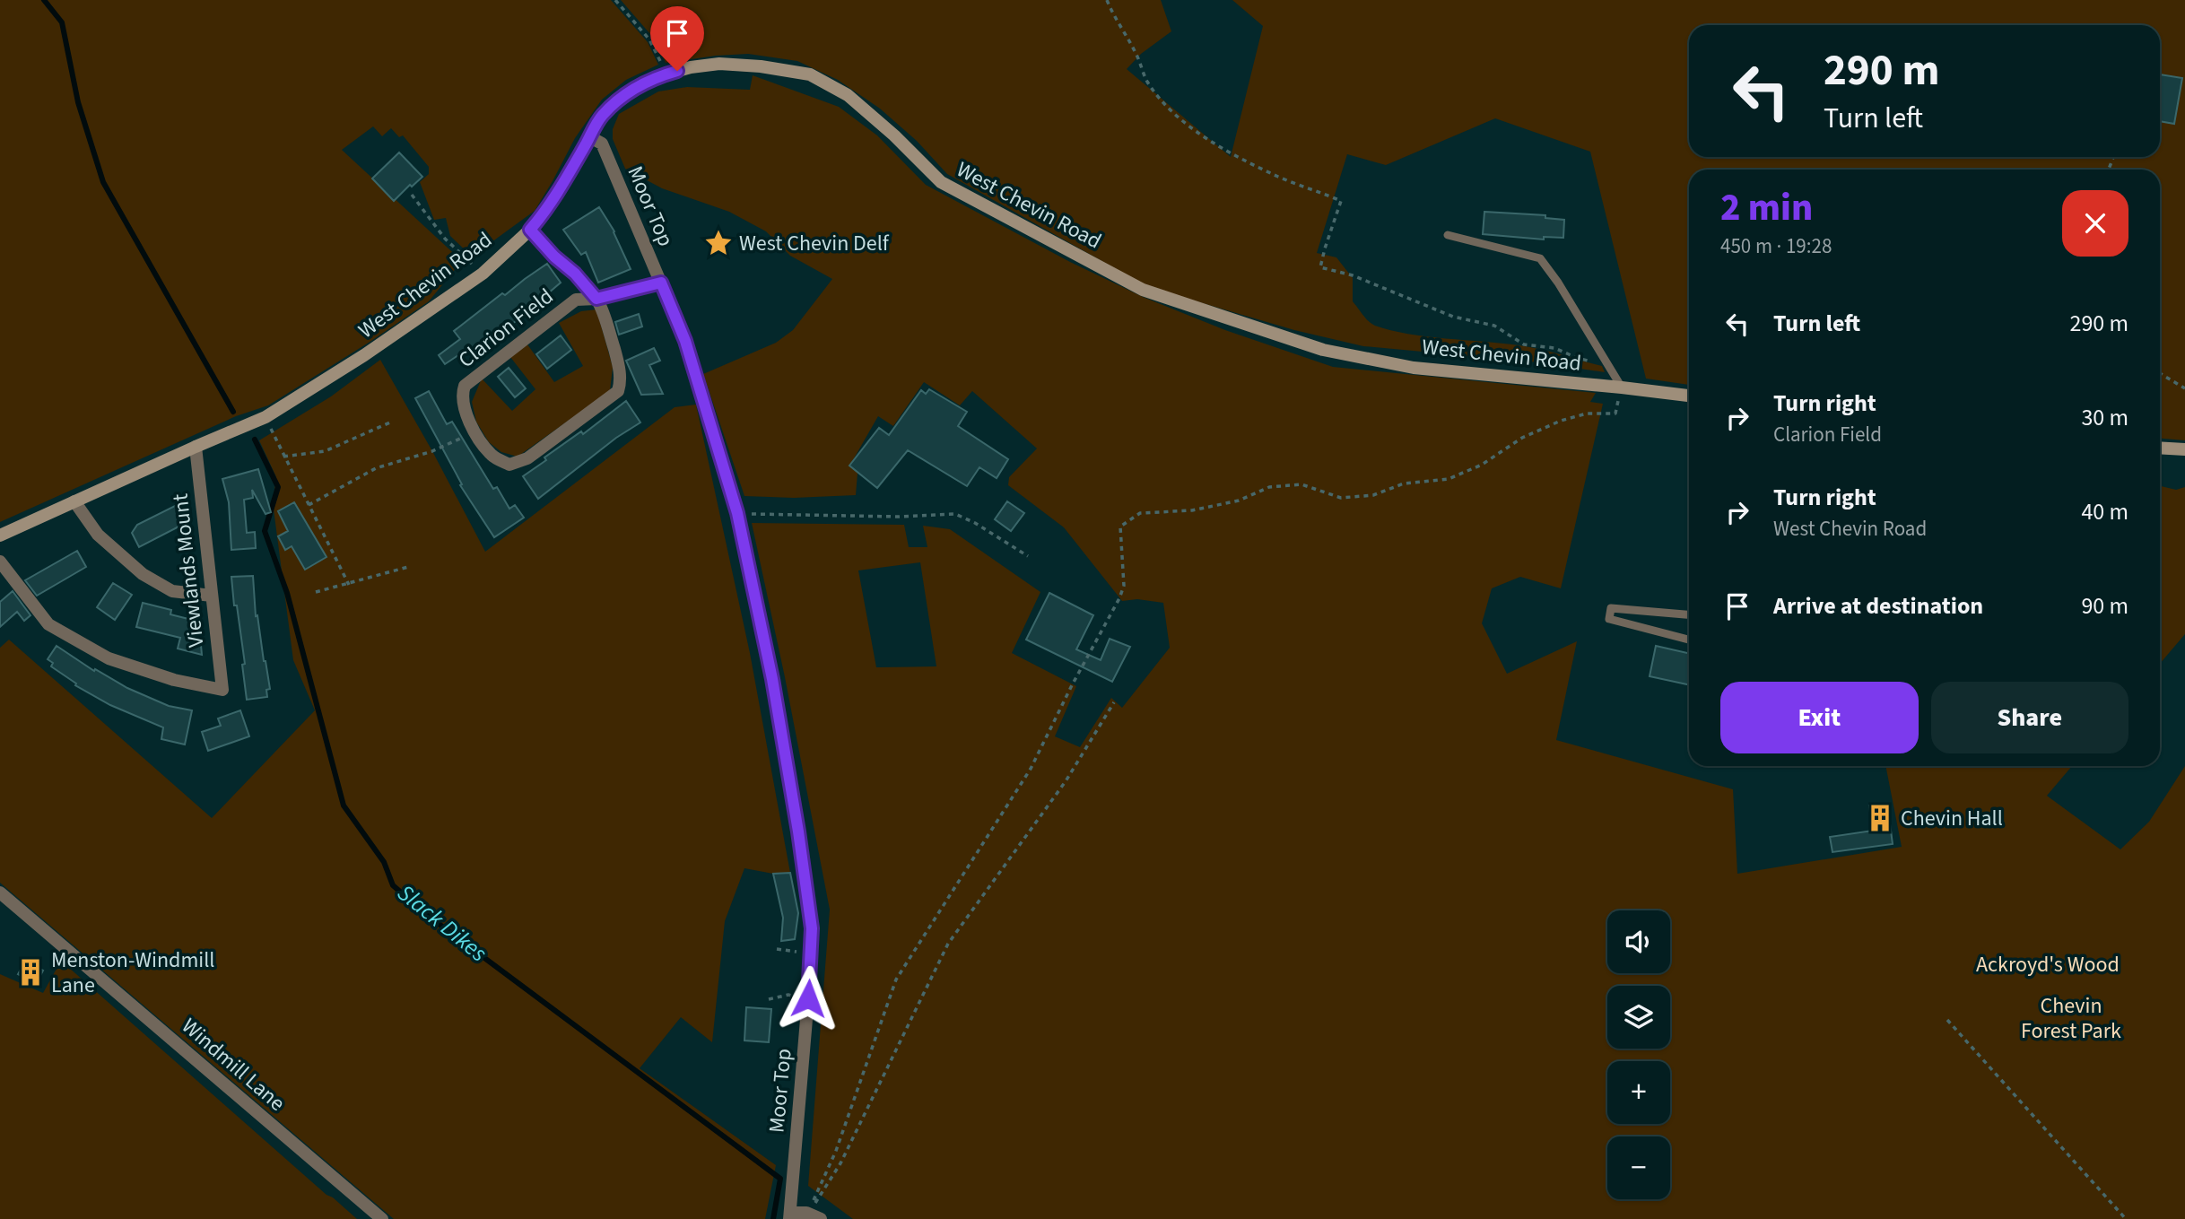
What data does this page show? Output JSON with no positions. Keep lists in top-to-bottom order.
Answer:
{
  "streets": {
    "street": [
      "West Chevin Road",
      "Moor Top",
      "Clarion Field",
      "Viewlands Mount",
      "Windmill Lane"
    ]
  },
  "crossings": [
    ["West Chevin Road", "Moor Top"],
    ["West Chevin Road", "Clarion Field"],
    ["West Chevin Road", "Viewlands Mount"]
  ],
  "water": ["Slack Dikes"],
  "parks": ["Ackroyd's Wood", "Chevin Forest Park"],
  "places": {
    "place": ["West Chevin Delf"],
    "building": ["Chevin Hall", "Menston-Windmill Lane"]
  },
  "page": {
    "turn": ["290 m", "Turn left"],
    "heading": ["2 min", "450 m · 19:28"],
    "list": [
      {
        "name": "Turn left",
        "value": "290 m"
      },
      {
        "name": "Turn right",
        "note": "Clarion Field",
        "value": "30 m"
      },
      {
        "name": "Turn right",
        "note": "West Chevin Road",
        "value": "40 m"
      },
      {
        "name": "Arrive at destination",
        "value": "90 m"
      }
    ],
    "buttons": ["Exit", "Share"],
    "map_buttons": ["+", "−"]
  }
}
